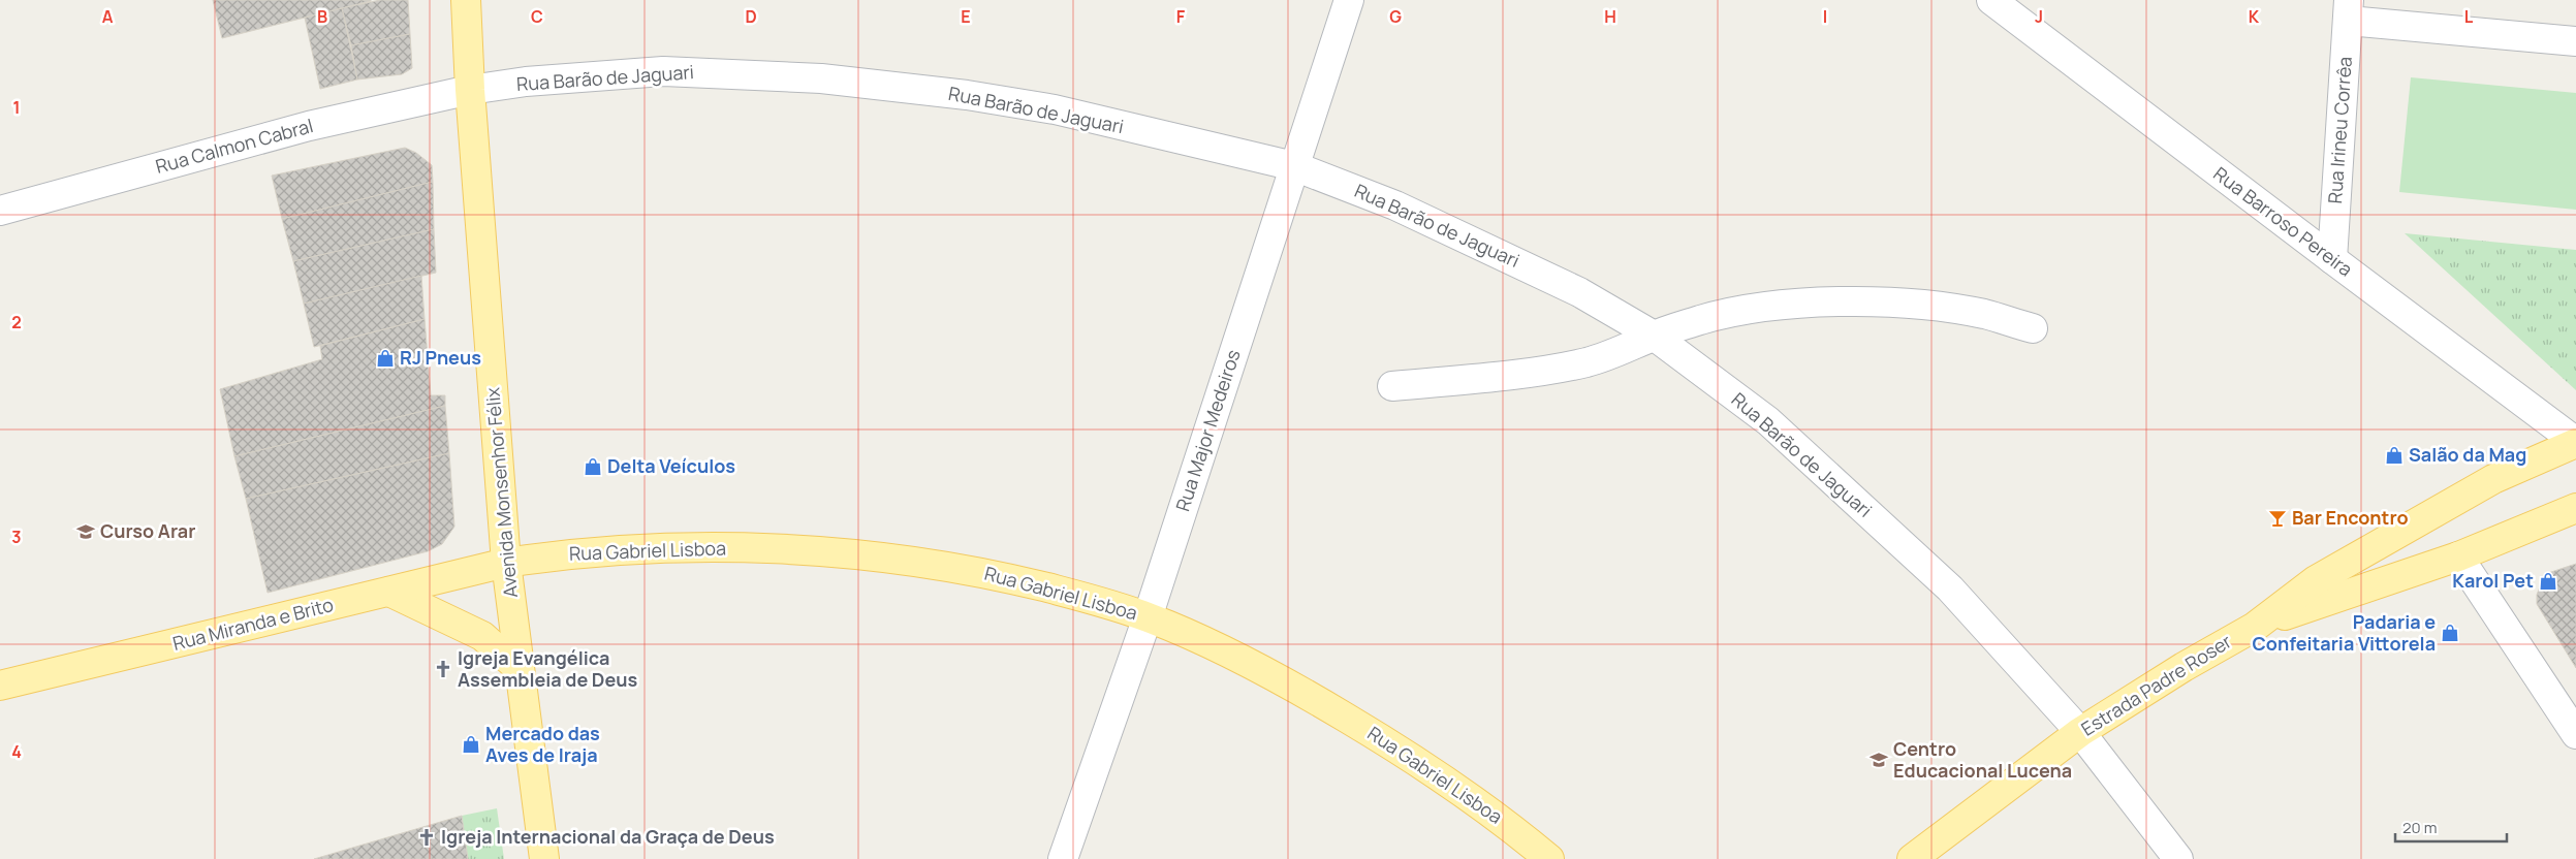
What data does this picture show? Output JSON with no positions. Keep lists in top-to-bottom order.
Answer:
{
  "streets": {
    "main road": [
      "Avenida Monsenhor Félix",
      "Rua Gabriel Lisboa",
      "Rua Miranda e Brito",
      "Estrada Padre Roser"
    ],
    "street": [
      "Rua Barão de Jaguari",
      "Rua Irineu Corrêa",
      "Rua Calmon Cabral",
      "Rua Barroso Pereira",
      "Rua Major Medeiros"
    ]
  },
  "crossings": [
    ["Rua Barão de Jaguari", "Rua Calmon Cabral"],
    ["Rua Barão de Jaguari", "Rua Major Medeiros"],
    ["Rua Barão de Jaguari", "Avenida Monsenhor Félix"],
    ["Rua Barão de Jaguari", "Estrada Padre Roser"],
    ["Rua Irineu Corrêa", "Rua Barroso Pereira"],
    ["Rua Calmon Cabral", "Avenida Monsenhor Félix"],
    ["Rua Barroso Pereira", "Estrada Padre Roser"],
    ["Rua Major Medeiros", "Rua Gabriel Lisboa"],
    ["Avenida Monsenhor Félix", "Rua Gabriel Lisboa"],
    ["Avenida Monsenhor Félix", "Rua Miranda e Brito"],
    ["Rua Gabriel Lisboa", "Rua Miranda e Brito"]
  ],
  "places": {
    "shop": [
      "RJ Pneus",
      "Salão da Mag",
      "Delta Veículos",
      "Karol Pet",
      "Padaria e Confeitaria Vittorela",
      "Mercado das Aves de Iraja"
    ],
    "bar": ["Bar Encontro"],
    "school or university": ["Curso Arar", "Centro Educacional Lucena"],
    "church": ["Igreja Evangélica Assembleia de Deus", "Igreja Internacional da Graça de Deus"]
  },
  "scale_bar": "20 m",
  "grid": {
    "columns": [
      "A",
      "B",
      "C",
      "D",
      "E",
      "F",
      "G",
      "H",
      "I",
      "J",
      "K",
      "L"
    ],
    "rows": [
      "1",
      "2",
      "3",
      "4"
    ]
  }
}
